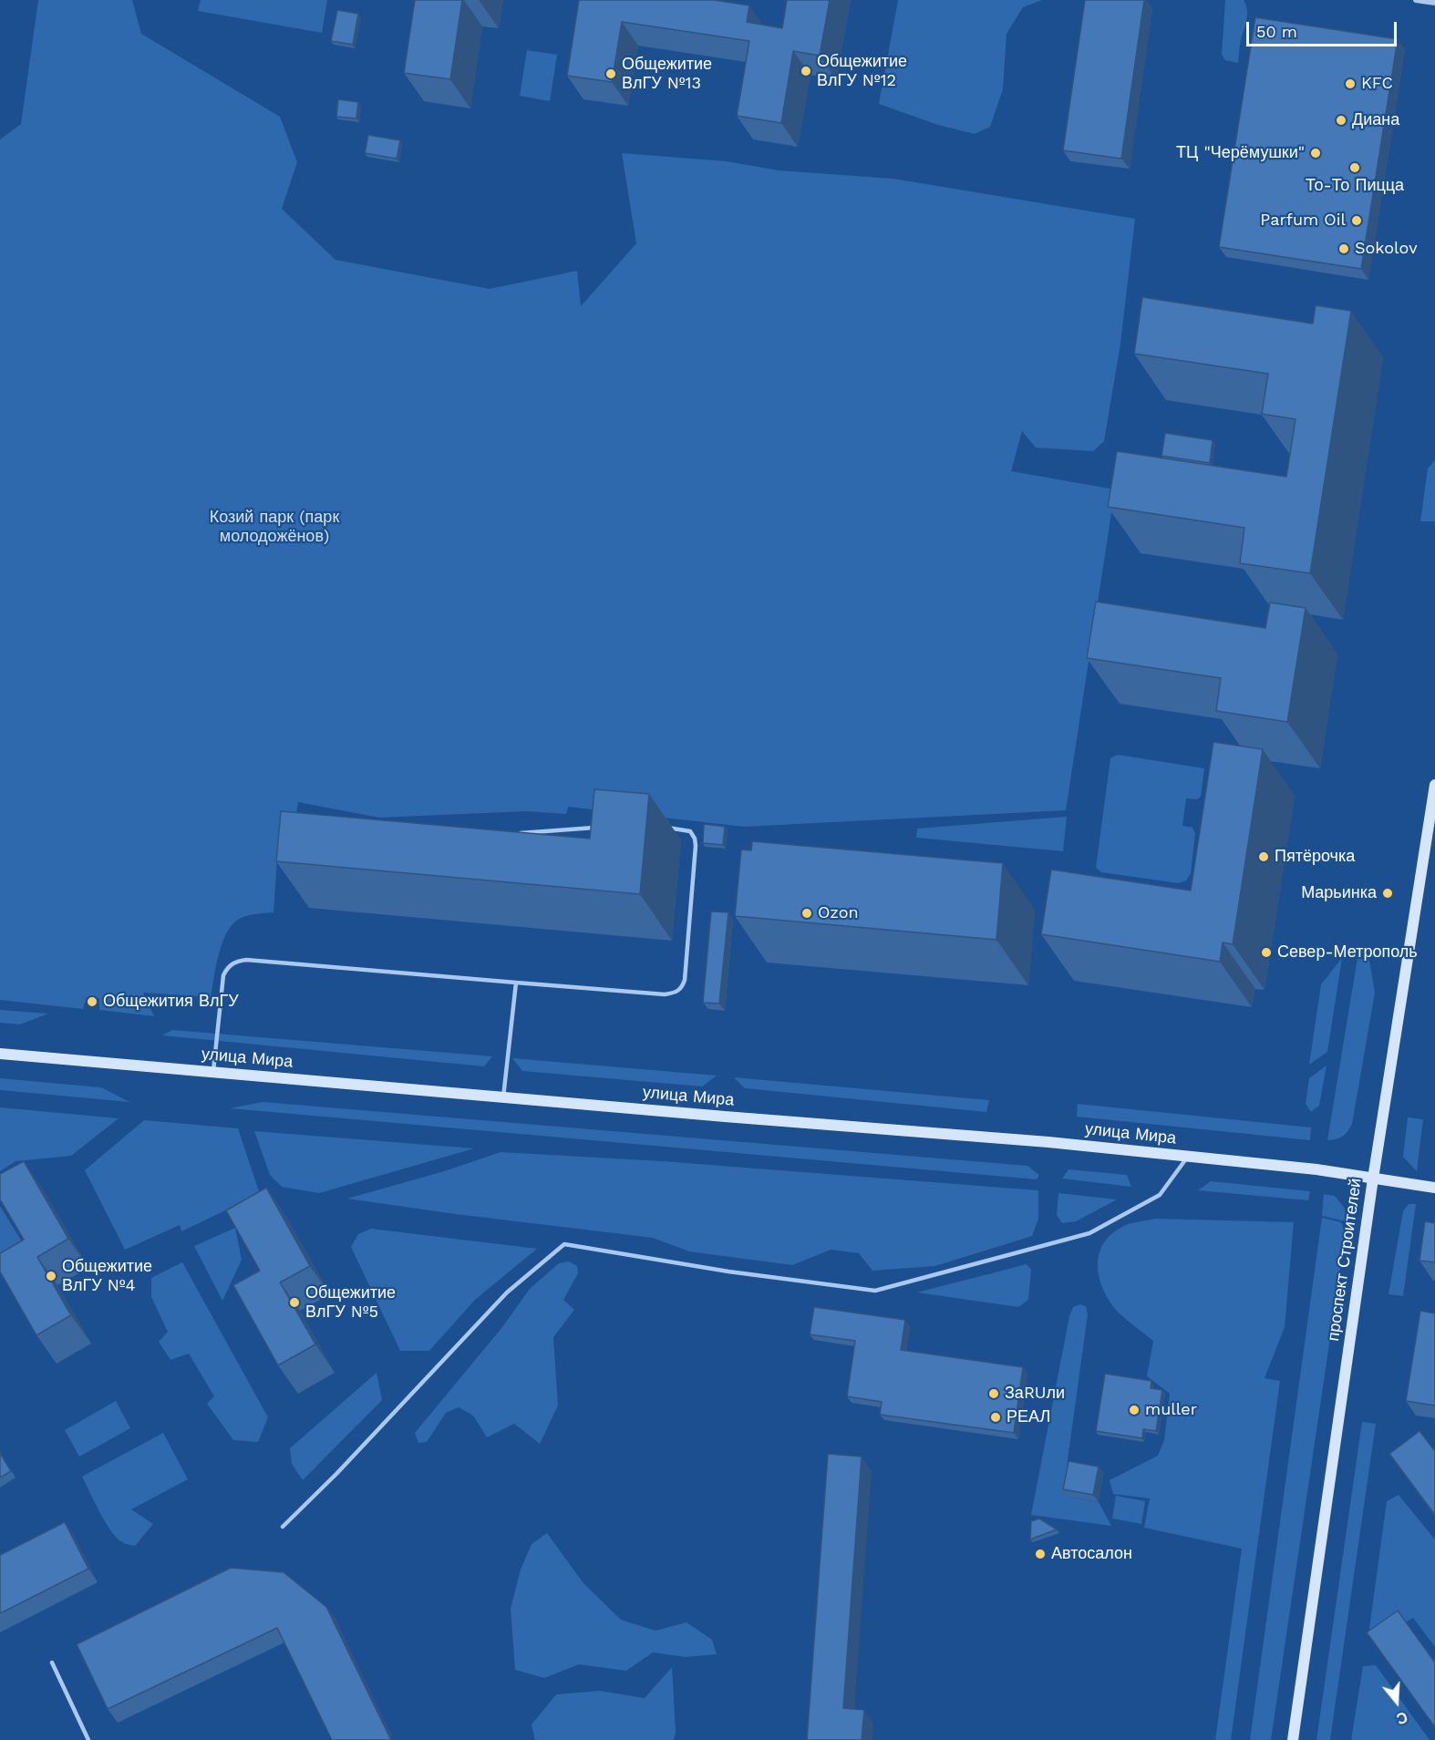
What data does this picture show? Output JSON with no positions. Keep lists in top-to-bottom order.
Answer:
{
  "streets": {
    "main road": ["улица Мира", "проспект Строителей"]
  },
  "crossings": [
    ["улица Мира", "проспект Строителей"]
  ],
  "parks": ["Козий парк (парк молодожёнов)"],
  "places": [
    "Общежитие ВлГУ №12",
    "Общежитие ВлГУ №13",
    "KFC",
    "Диана",
    "ТЦ \"Черёмушки\"",
    "То-То Пицца",
    "Parfum Oil",
    "Sokolov",
    "Пятёрочка",
    "Марьинка",
    "Ozon",
    "Север-Метрополь",
    "Общежития ВлГУ",
    "Общежитие ВлГУ №4",
    "Общежитие ВлГУ №5",
    "ЗаRUли",
    "muller",
    "РЕАЛ",
    "Автосалон"
  ],
  "scale_bar": "50 m",
  "north": "bottom"
}
